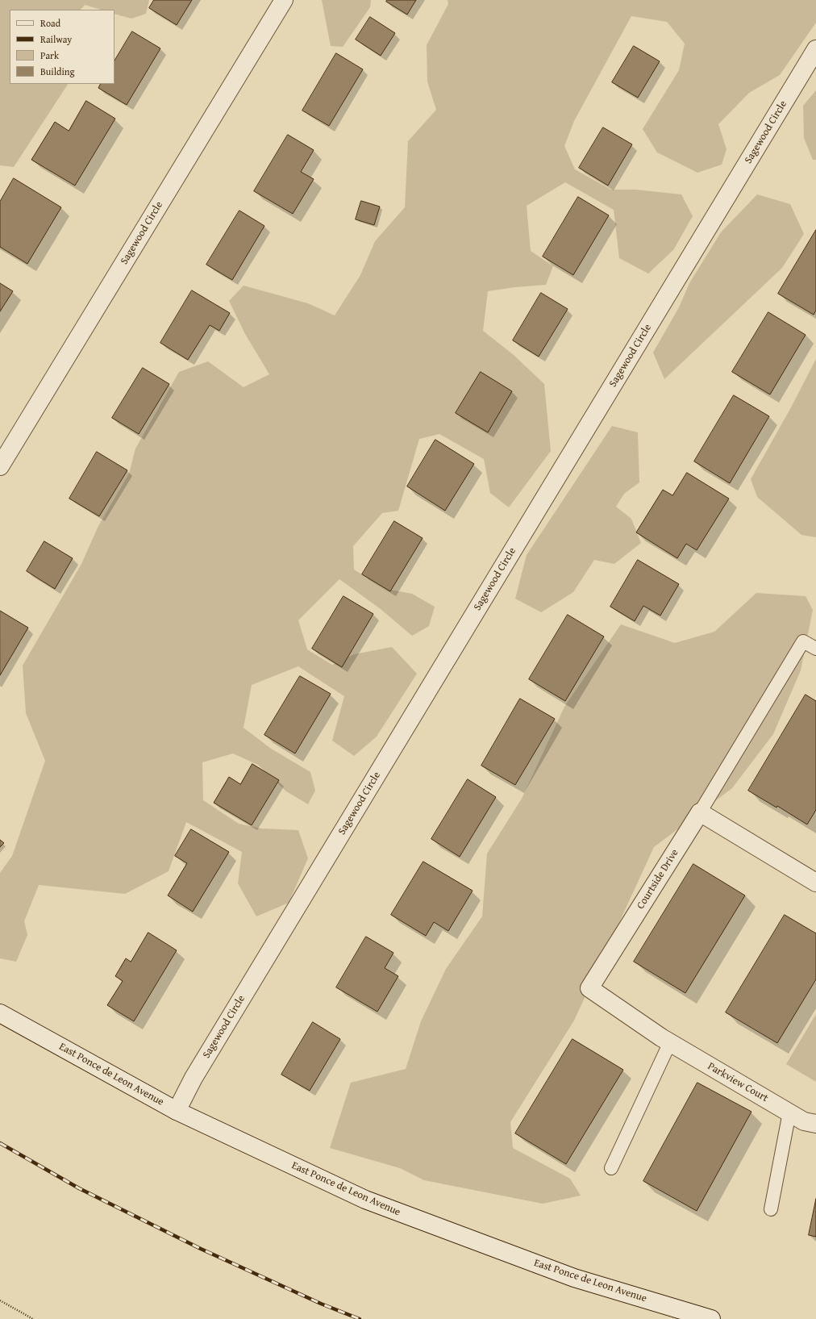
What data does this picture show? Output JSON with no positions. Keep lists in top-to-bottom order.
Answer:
{
  "streets": {
    "street": [
      "Sagewood Circle",
      "Courtside Drive",
      "East Ponce de Leon Avenue",
      "Parkview Court"
    ]
  },
  "crossings": [
    ["Sagewood Circle", "East Ponce de Leon Avenue"],
    ["Courtside Drive", "Parkview Court"]
  ],
  "legend": [
    "Road",
    "Railway",
    "Park",
    "Building"
  ]
}
